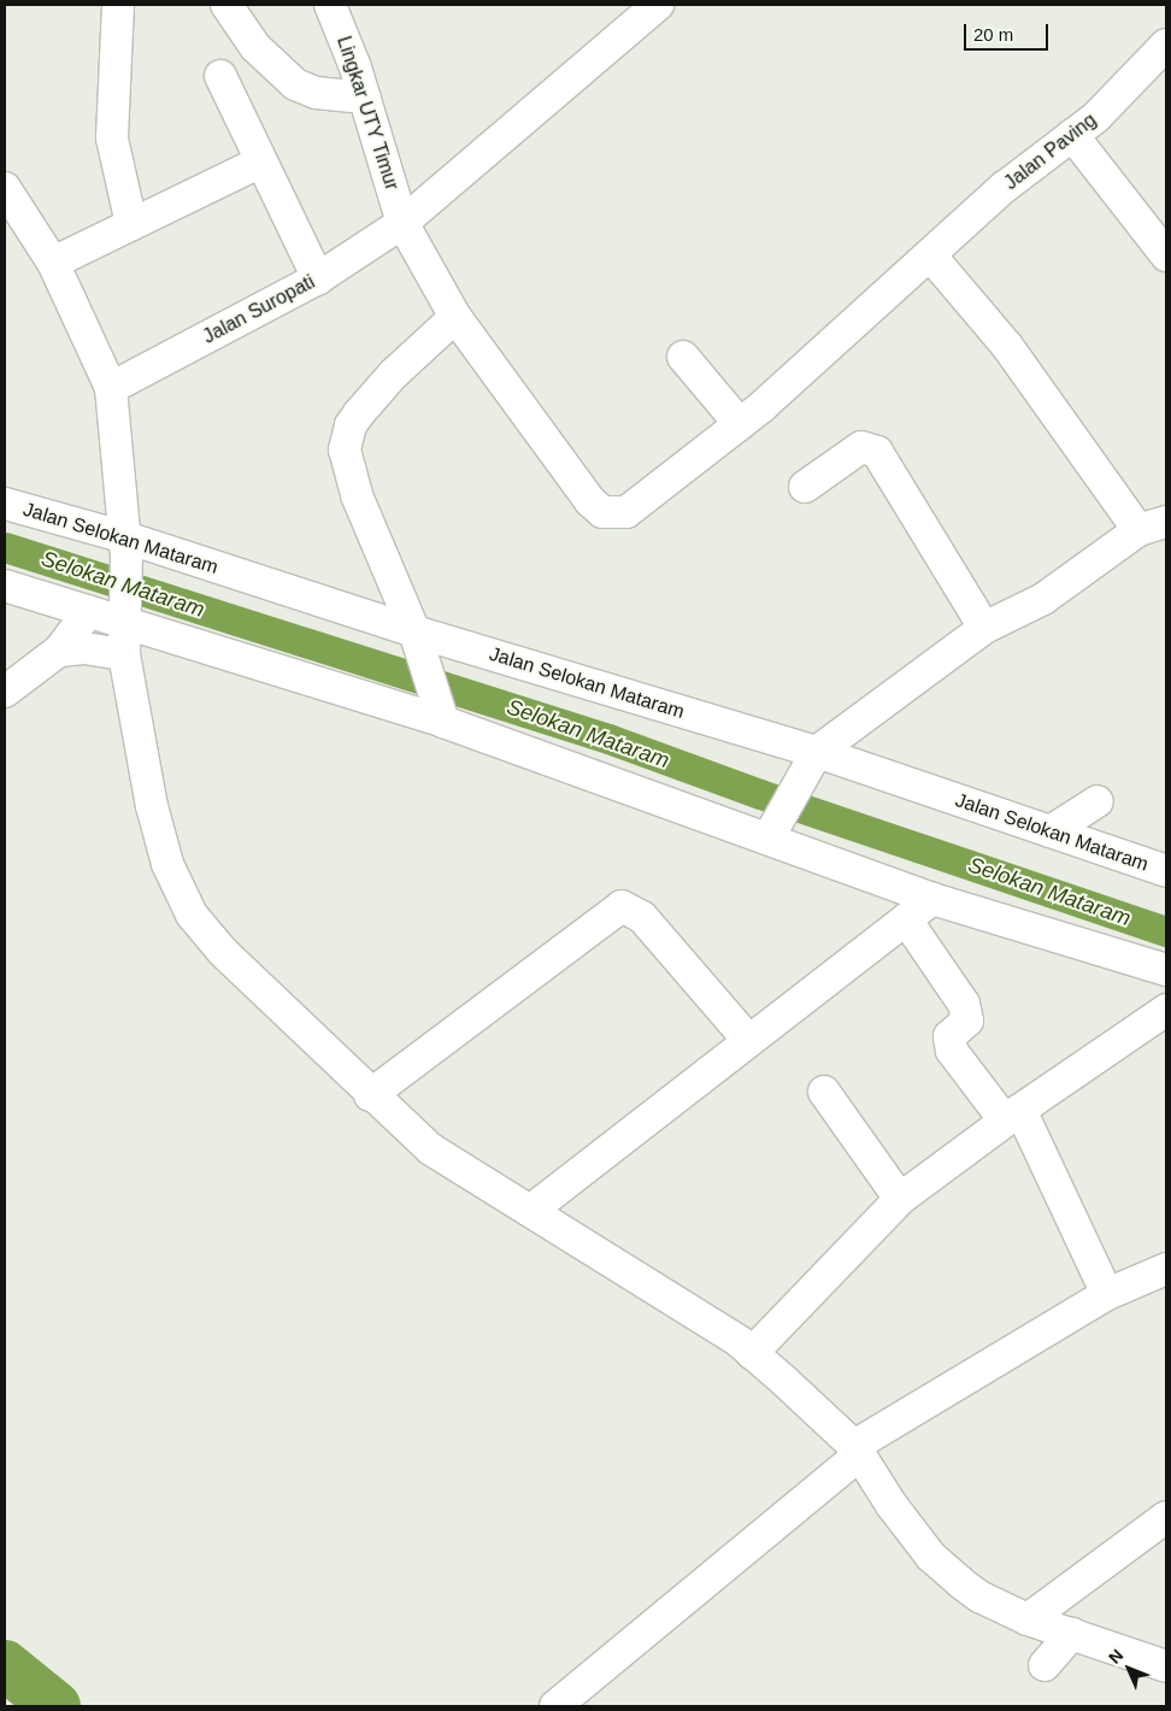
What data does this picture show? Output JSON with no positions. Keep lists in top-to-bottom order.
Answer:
{
  "streets": {
    "street": [
      "Lingkar UTY Timur",
      "Jalan Paving",
      "Jalan Suropati",
      "Jalan Selokan Mataram"
    ]
  },
  "crossings": [
    ["Lingkar UTY Timur", "Jalan Paving"],
    ["Lingkar UTY Timur", "Jalan Suropati"]
  ],
  "water": ["Selokan Mataram"],
  "scale_bar": "20 m",
  "north": "top left"
}
